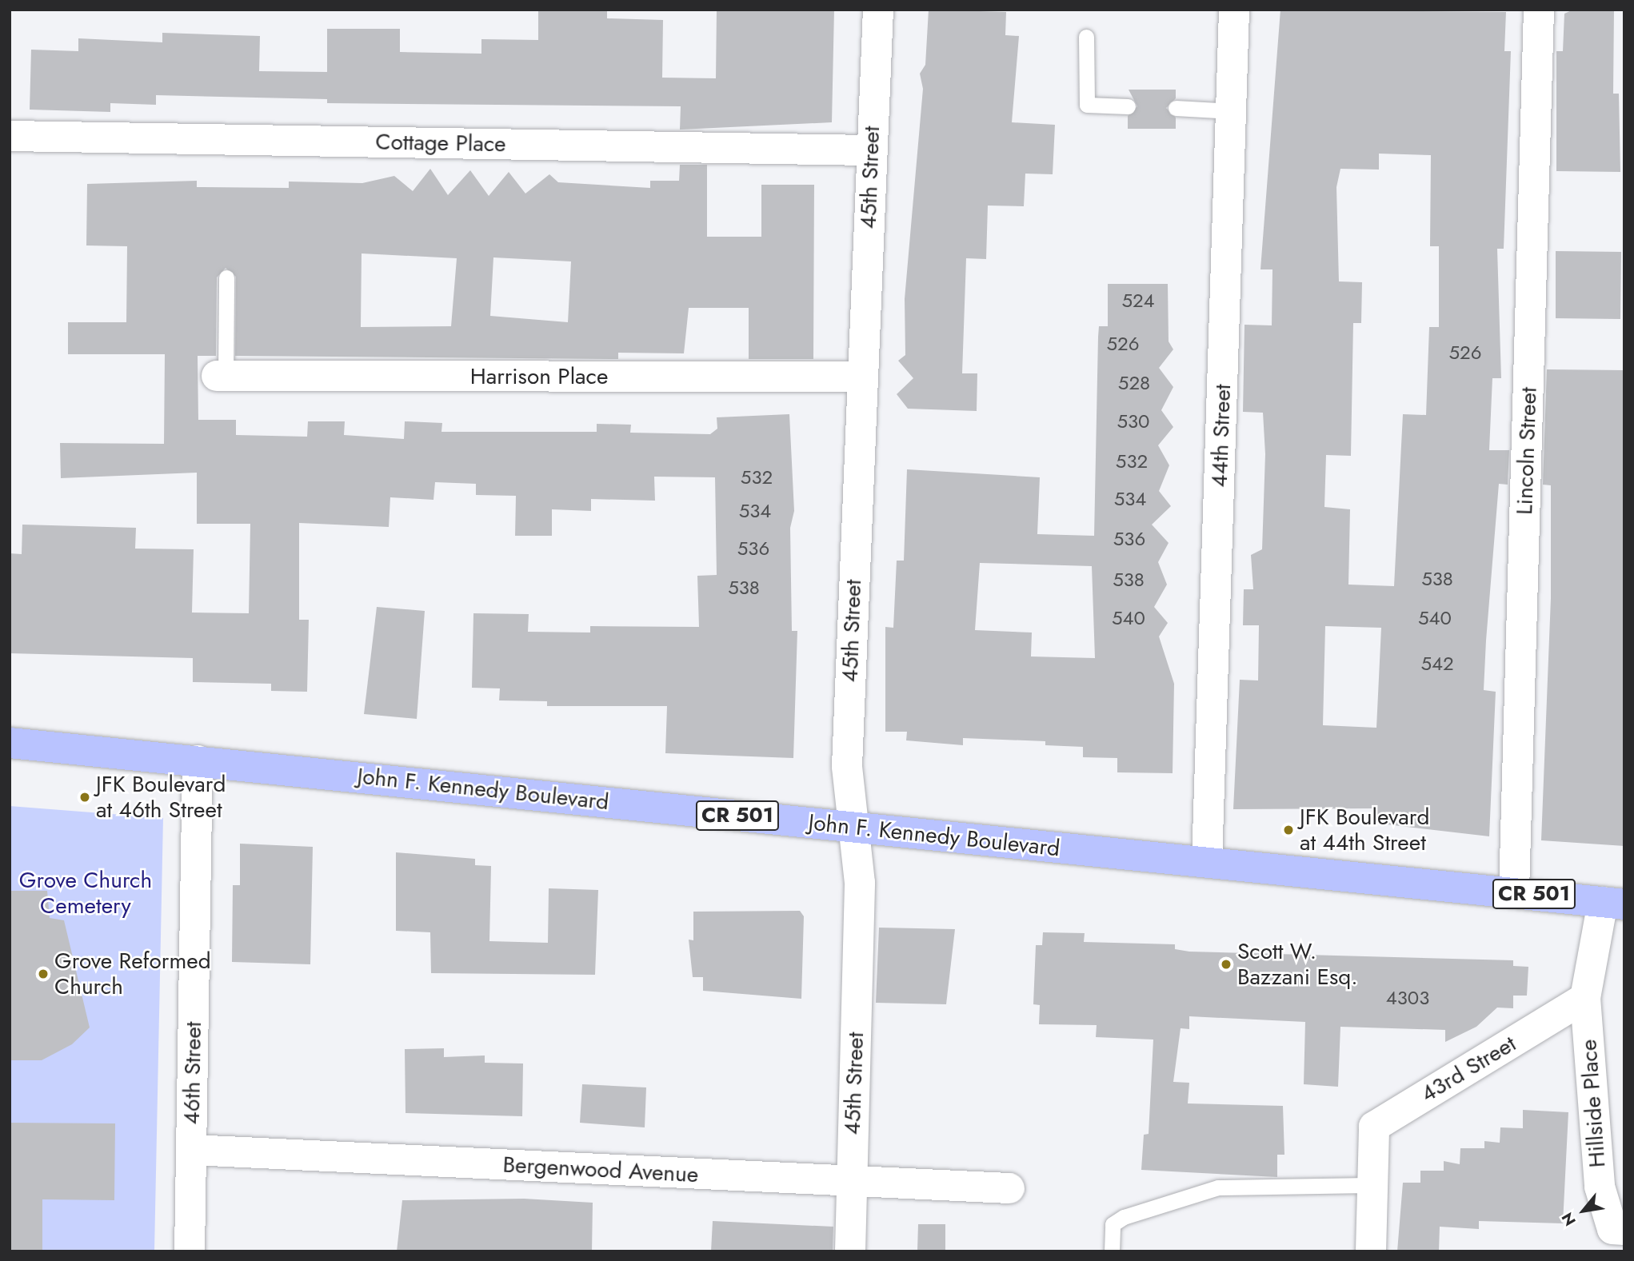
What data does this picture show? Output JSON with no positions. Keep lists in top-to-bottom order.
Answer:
{
  "streets": {
    "main road": ["John F. Kennedy Boulevard", "CR 501"],
    "street": [
      "Cottage Place",
      "45th Street",
      "Harrison Place",
      "44th Street",
      "Lincoln Street",
      "43rd Street",
      "46th Street",
      "Hillside Place",
      "Bergenwood Avenue"
    ]
  },
  "crossings": [
    ["Cottage Place", "45th Street"],
    ["45th Street", "Harrison Place"],
    ["45th Street", "John F. Kennedy Boulevard"],
    ["45th Street", "Bergenwood Avenue"],
    ["44th Street", "John F. Kennedy Boulevard"],
    ["Lincoln Street", "John F. Kennedy Boulevard"],
    ["John F. Kennedy Boulevard", "46th Street"],
    ["43rd Street", "Hillside Place"],
    ["46th Street", "Bergenwood Avenue"]
  ],
  "parks": ["Grove Church Cemetery"],
  "places": [
    "JFK Boulevard at 46th Street",
    "JFK Boulevard at 44th Street",
    "Scott W. Bazzani Esq.",
    "Grove Reformed Church"
  ],
  "house_numbers": [
    "524",
    "526",
    "526",
    "528",
    "530",
    "532",
    "532",
    "534",
    "534",
    "536",
    "536",
    "538",
    "538",
    "538",
    "540",
    "540",
    "542",
    "4303"
  ],
  "north": "bottom left"
}
